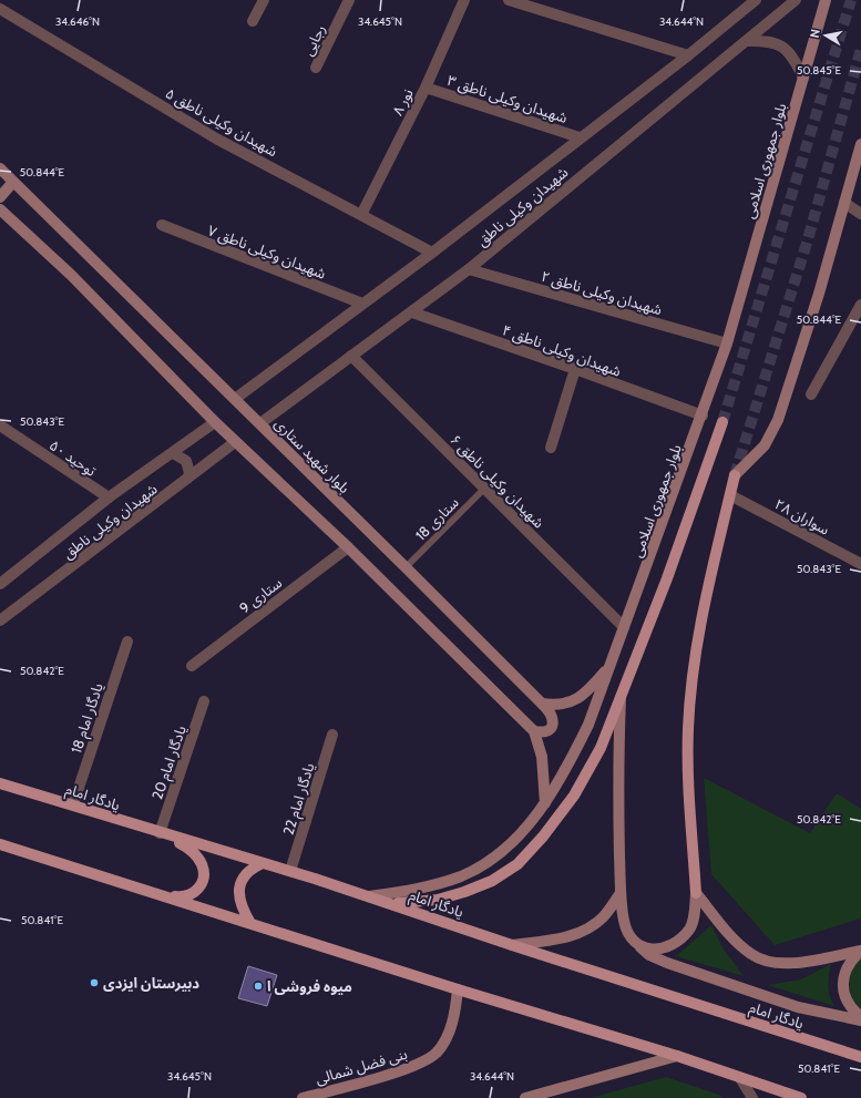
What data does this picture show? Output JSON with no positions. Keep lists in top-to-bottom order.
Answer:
{
  "streets": {
    "main road": [
      "بلوار جمهوری اسلامی",
      "بلوار شهید ستاری",
      "یادگار امام",
      "بنی فضل شمالی"
    ],
    "street": [
      "رجایی",
      "شهیدان وکیلی ناطق ۳",
      "نور ۸",
      "شهیدان وکیلی ناطق ۵",
      "شهیدان وکیلی ناطق",
      "شهیدان وکیلی ناطق ۷",
      "شهیدان وکیلی ناطق ٢",
      "شهیدان وکیلی ناطق ۴",
      "توحید ۵۰",
      "شهیدان وکیلی ناطق ۶",
      "سواران ۲۸",
      "ستاری 9",
      "یادگار امام 18",
      "یادگار امام 20",
      "یادگار امام 22"
    ],
    "lane": ["ستاری 18"]
  },
  "crossings": [
    ["شهیدان وکیلی ناطق ۳", "نور ۸"],
    ["شهیدان وکیلی ناطق ۳", "شهیدان وکیلی ناطق"],
    ["نور ۸", "شهیدان وکیلی ناطق ۵"],
    ["شهیدان وکیلی ناطق ۵", "شهیدان وکیلی ناطق"],
    ["بلوار جمهوری اسلامی", "شهیدان وکیلی ناطق ٢"],
    ["بلوار جمهوری اسلامی", "شهیدان وکیلی ناطق ۴"],
    ["بلوار جمهوری اسلامی", "شهیدان وکیلی ناطق ۶"],
    ["بلوار جمهوری اسلامی", "یادگار امام"],
    ["شهیدان وکیلی ناطق", "شهیدان وکیلی ناطق ۷"],
    ["شهیدان وکیلی ناطق", "شهیدان وکیلی ناطق ٢"],
    ["شهیدان وکیلی ناطق", "شهیدان وکیلی ناطق ۴"],
    ["شهیدان وکیلی ناطق", "بلوار شهید ستاری"],
    ["شهیدان وکیلی ناطق", "توحید ۵۰"],
    ["شهیدان وکیلی ناطق", "شهیدان وکیلی ناطق ۶"],
    ["بلوار شهید ستاری", "ستاری 18"],
    ["شهیدان وکیلی ناطق ۶", "ستاری 18"],
    ["یادگار امام 18", "یادگار امام"],
    ["یادگار امام 20", "یادگار امام"],
    ["یادگار امام", "یادگار امام 22"]
  ],
  "places": ["دبیرستان ایزدی", "میوه فروشی ا"],
  "north": "left",
  "coordinates": [
    "34.646°N",
    "34.645°N",
    "34.644°N",
    "50.845°E",
    "50.844°E",
    "50.843°E",
    "50.842°E",
    "50.841°E"
  ]
}
